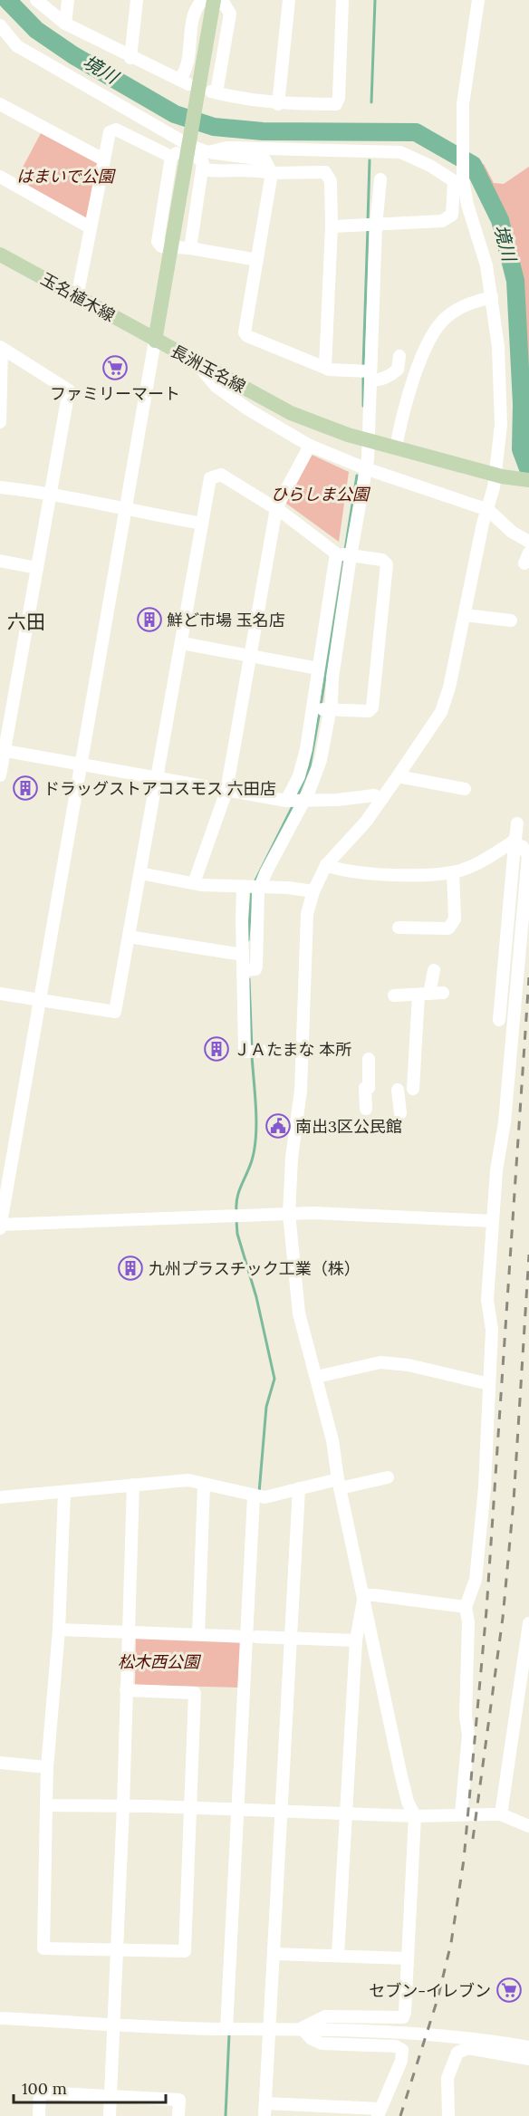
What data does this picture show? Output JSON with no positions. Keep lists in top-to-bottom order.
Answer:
{
  "streets": {
    "main road": ["玉名植木線", "長洲玉名線"]
  },
  "crossings": [
    ["玉名植木線", "長洲玉名線"]
  ],
  "districts": ["六田"],
  "water": ["境川"],
  "parks": ["はまいで公園", "ひらしま公園", "松木西公園"],
  "places": {
    "supermarket": ["ファミリーマート", "セブン-イレブン"],
    "building": [
      "鮮ど市場 玉名店",
      "ドラッグストアコスモス 六田店",
      "ＪＡたまな 本所",
      "九州プラスチック工業（株）"
    ],
    "public building": ["南出3区公民館"]
  },
  "scale_bar": "100 m"
}
